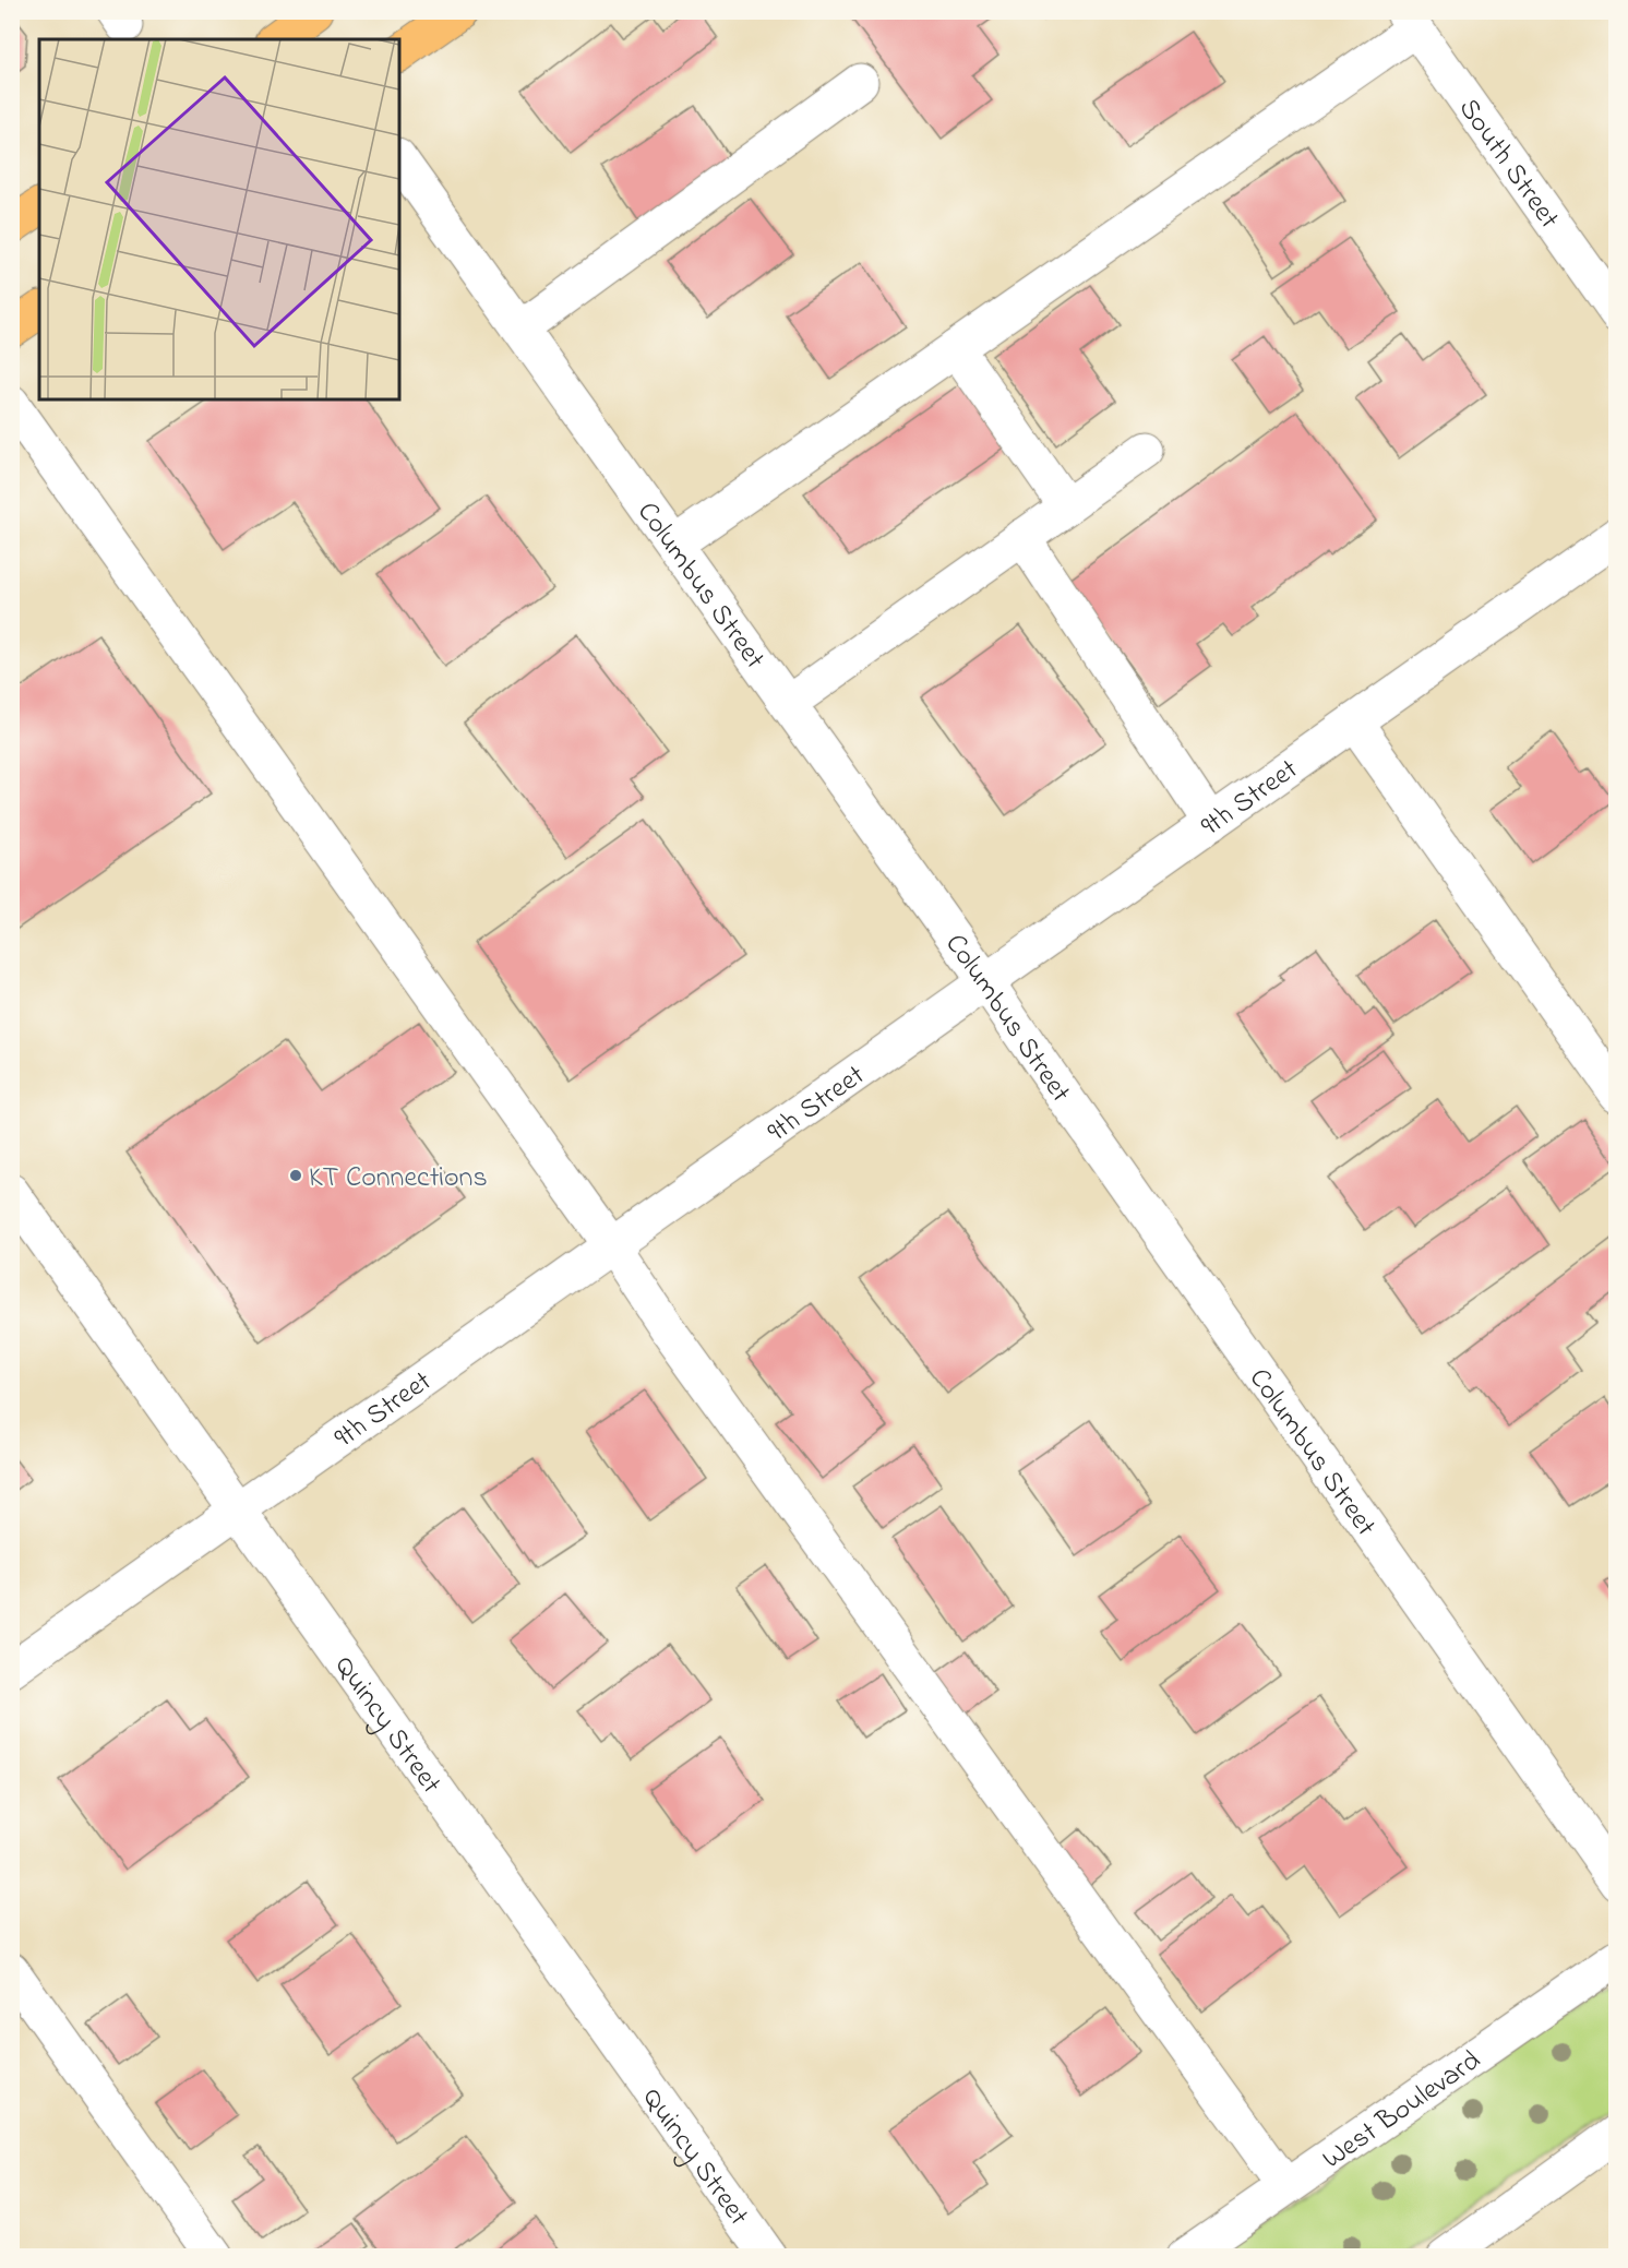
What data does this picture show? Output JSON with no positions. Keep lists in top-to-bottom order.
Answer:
{
  "streets": {
    "street": [
      "South Street",
      "Columbus Street",
      "9th Street",
      "Quincy Street",
      "West Boulevard"
    ]
  },
  "crossings": [
    ["Columbus Street", "9th Street"],
    ["9th Street", "Quincy Street"]
  ],
  "places": ["KT Connections"]
}
